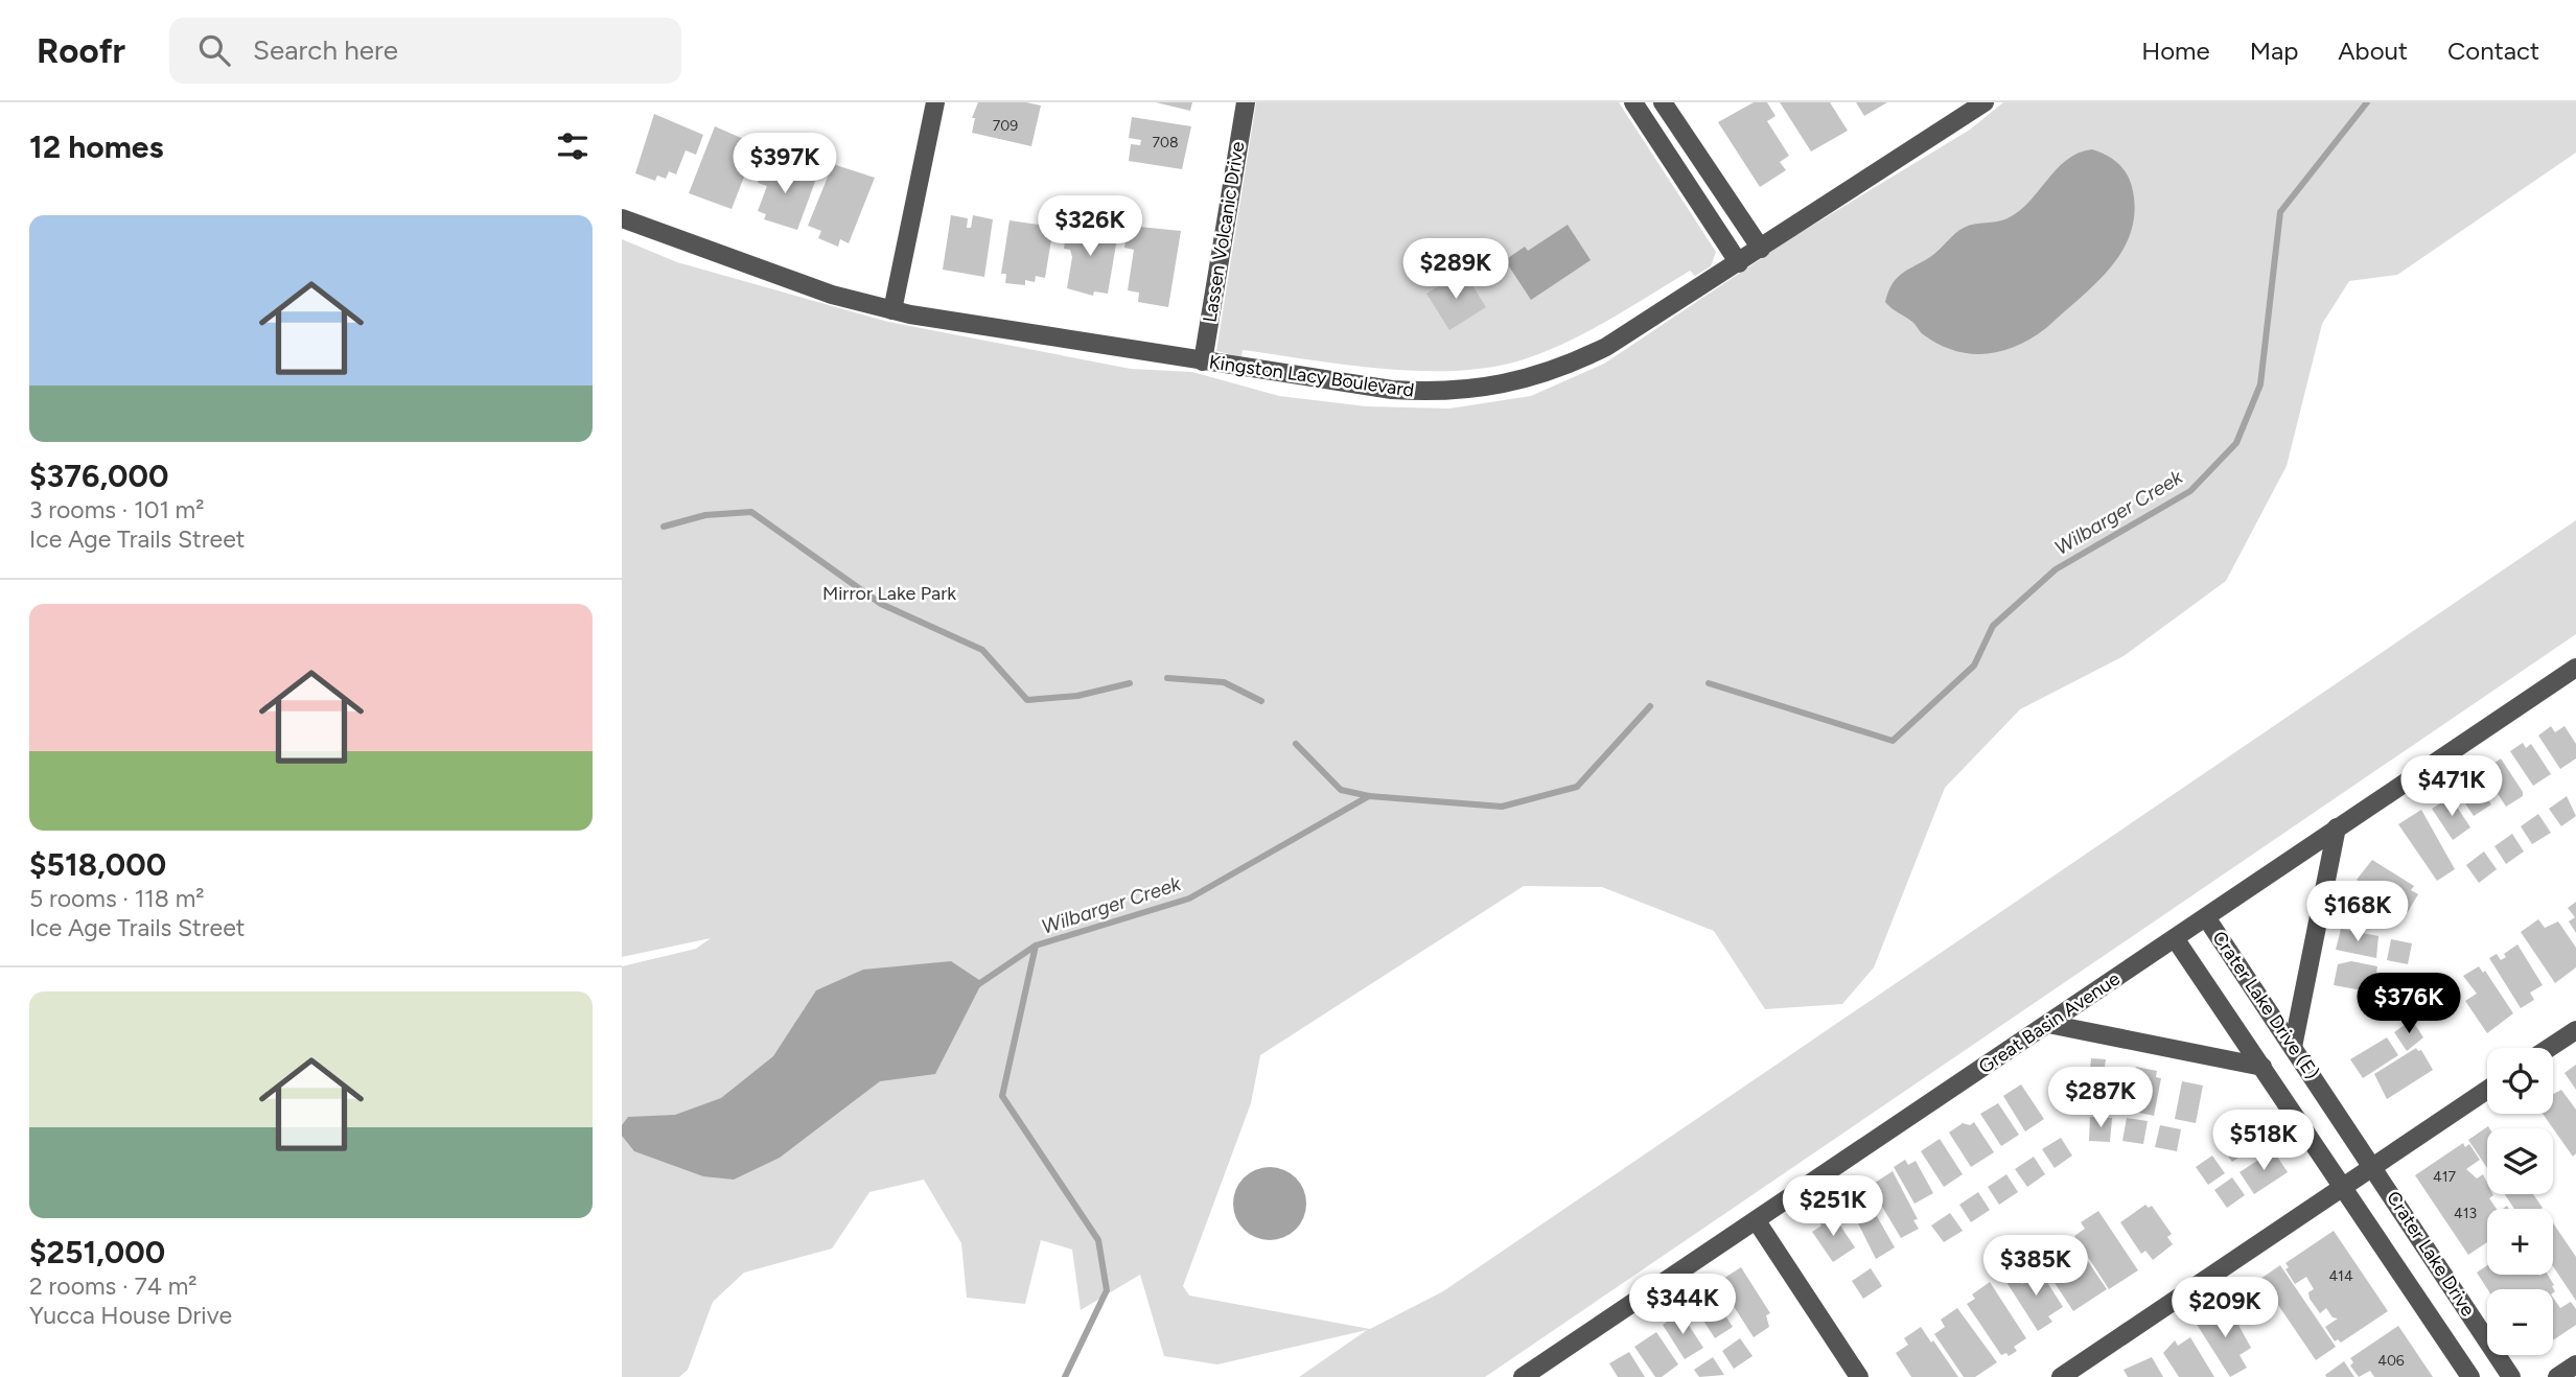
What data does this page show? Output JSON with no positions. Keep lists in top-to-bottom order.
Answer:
{
  "streets": {
    "street": [
      "Lassen Volcanic Drive",
      "Kingston Lacy Boulevard",
      "Crater Lake Drive (E)",
      "Great Basin Avenue",
      "Crater Lake Drive"
    ]
  },
  "crossings": [
    ["Lassen Volcanic Drive", "Kingston Lacy Boulevard"],
    ["Crater Lake Drive (E)", "Great Basin Avenue"],
    ["Crater Lake Drive (E)", "Crater Lake Drive"],
    ["Great Basin Avenue", "Crater Lake Drive"]
  ],
  "water": ["Wilbarger Creek"],
  "parks": ["Mirror Lake Park"],
  "house_numbers": [
    "709",
    "708",
    "417",
    "413",
    "414",
    "406"
  ],
  "page": {
    "header": "Roofr",
    "search": "Search here",
    "nav": [
      "Home",
      "Map",
      "About",
      "Contact"
    ],
    "heading": "12 homes",
    "price": [
      "$397K",
      "$326K",
      "$289K",
      "$471K",
      "$168K",
      "$376K",
      "$287K",
      "$518K",
      "$251K",
      "$385K",
      "$344K",
      "$209K"
    ],
    "list": [
      {
        "name": "$376,000",
        "note": "3 rooms · 101 m² · Ice Age Trails Street"
      },
      {
        "name": "$518,000",
        "note": "5 rooms · 118 m² · Ice Age Trails Street"
      },
      {
        "name": "$251,000",
        "note": "2 rooms · 74 m² · Yucca House Drive"
      }
    ],
    "map_buttons": ["+", "−"]
  }
}
